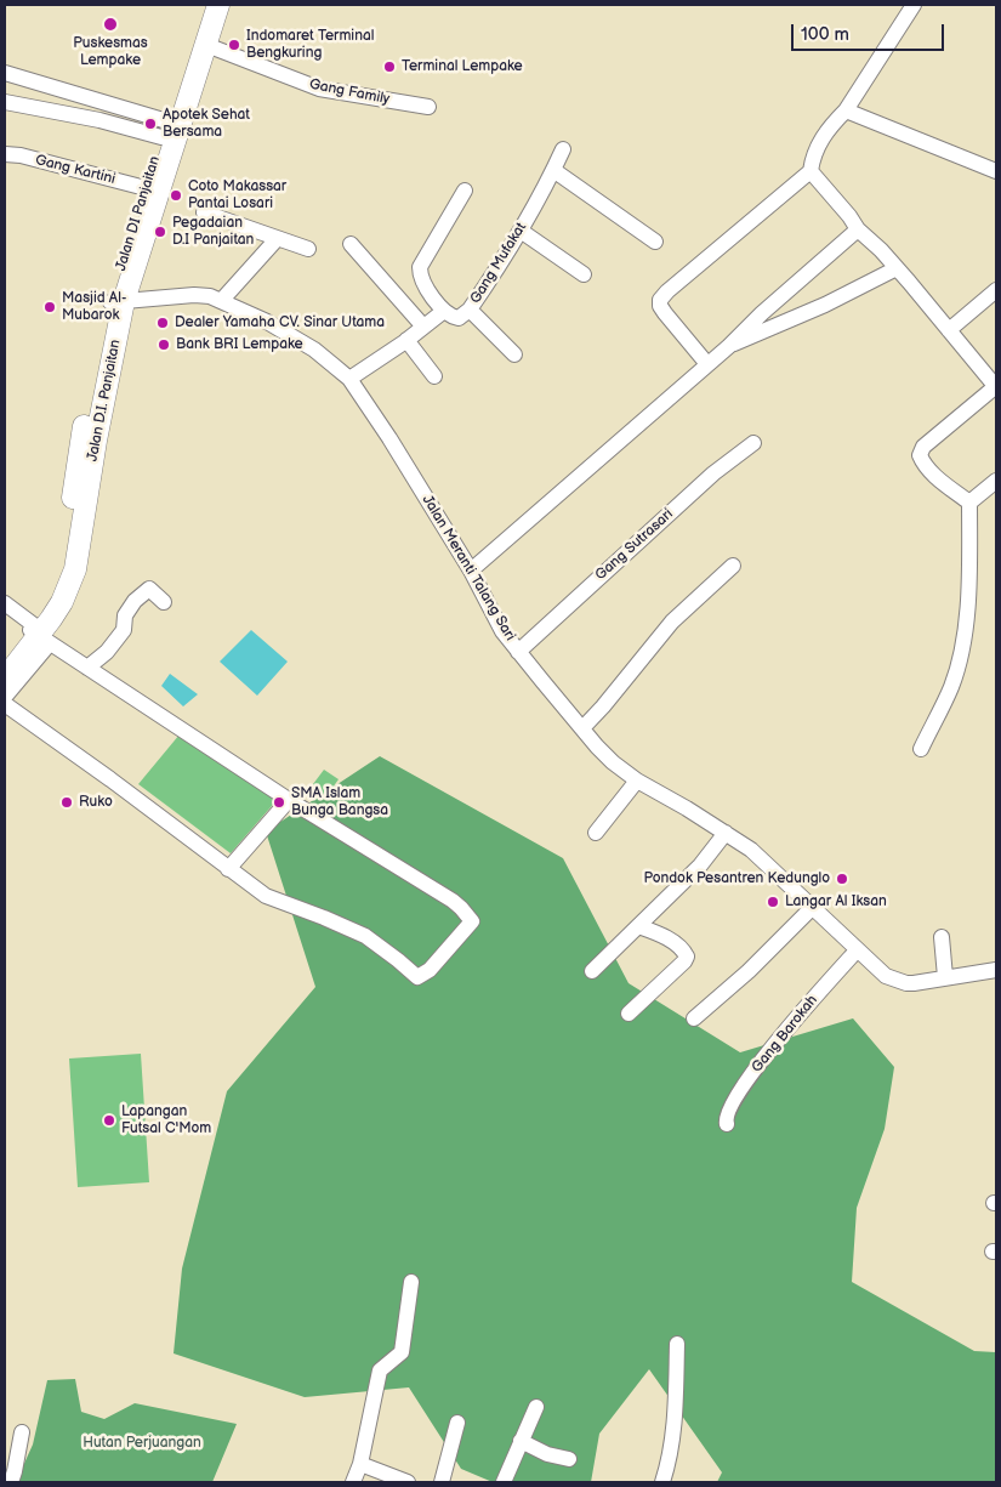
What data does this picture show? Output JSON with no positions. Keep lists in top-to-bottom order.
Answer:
{
  "streets": {
    "highway": ["Jalan DI Panjaitan"],
    "street": [
      "Gang Family",
      "Gang Kartini",
      "Gang Mufakat",
      "Gang Sutrasari",
      "Jalan Meranti Talang Sari",
      "Gang Barokah"
    ]
  },
  "crossings": [
    ["Gang Kartini", "Jalan DI Panjaitan"],
    ["Jalan DI Panjaitan", "Jalan Meranti Talang Sari"],
    ["Gang Sutrasari", "Jalan Meranti Talang Sari"],
    ["Jalan Meranti Talang Sari", "Gang Barokah"]
  ],
  "parks": ["Hutan Perjuangan"],
  "places": [
    "Puskesmas Lempake",
    "Indomaret Terminal Bengkuring",
    "Terminal Lempake",
    "Apotek Sehat Bersama",
    "Coto Makassar Pantai Losari",
    "Pegadaian D.I Panjaitan",
    "Masjid Al- Mubarok",
    "Dealer Yamaha CV. Sinar Utama",
    "Bank BRI Lempake",
    "Ruko",
    "SMA Islam Bunga Bangsa",
    "Pondok Pesantren Kedunglo",
    "Langar Al Iksan",
    "Lapangan Futsal C'Mom"
  ],
  "scale_bar": "100 m"
}
